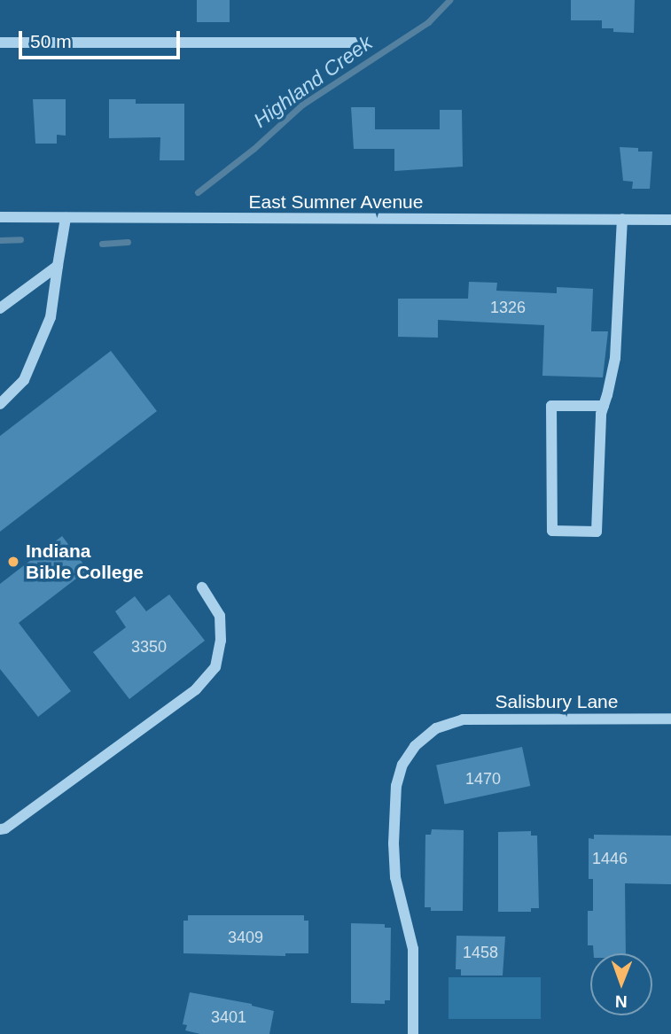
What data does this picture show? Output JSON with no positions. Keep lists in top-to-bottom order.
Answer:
{
  "streets": {
    "street": ["East Sumner Avenue", "Salisbury Lane"]
  },
  "water": ["Highland Creek"],
  "places": ["Indiana Bible College"],
  "house_numbers": [
    "1326",
    "3350",
    "1470",
    "1446",
    "3409",
    "1458",
    "3401"
  ],
  "scale_bar": "50 m",
  "north": "bottom"
}
